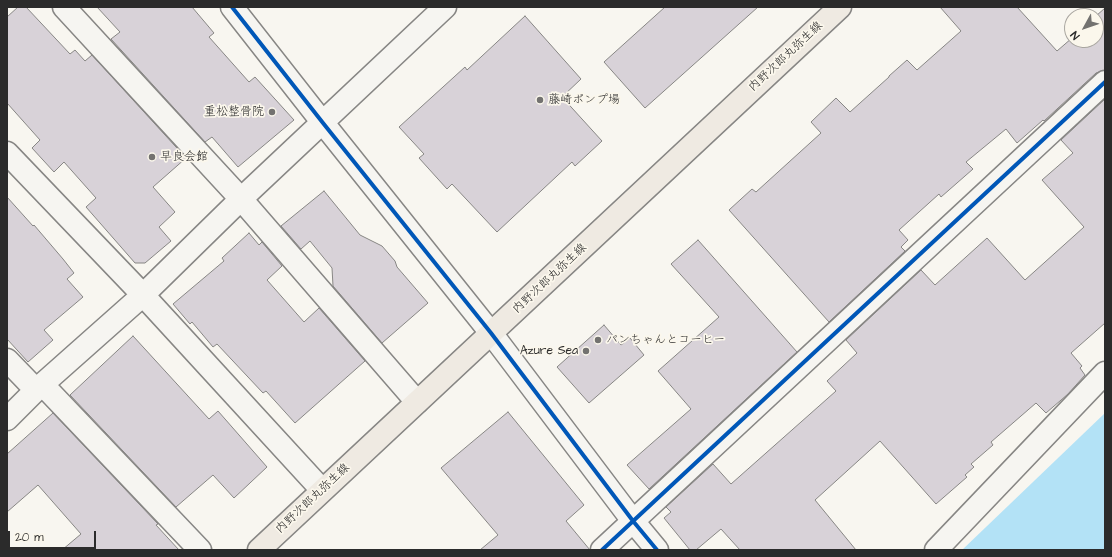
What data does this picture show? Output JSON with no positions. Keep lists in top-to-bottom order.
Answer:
{
  "streets": {
    "main road": ["内野次郎丸弥生線"]
  },
  "places": [
    "藤崎ポンプ場",
    "重松整骨院",
    "早良会館",
    "パンちゃんとコーヒー",
    "Azure Sea"
  ],
  "scale_bar": "20 m",
  "north": "bottom left"
}
